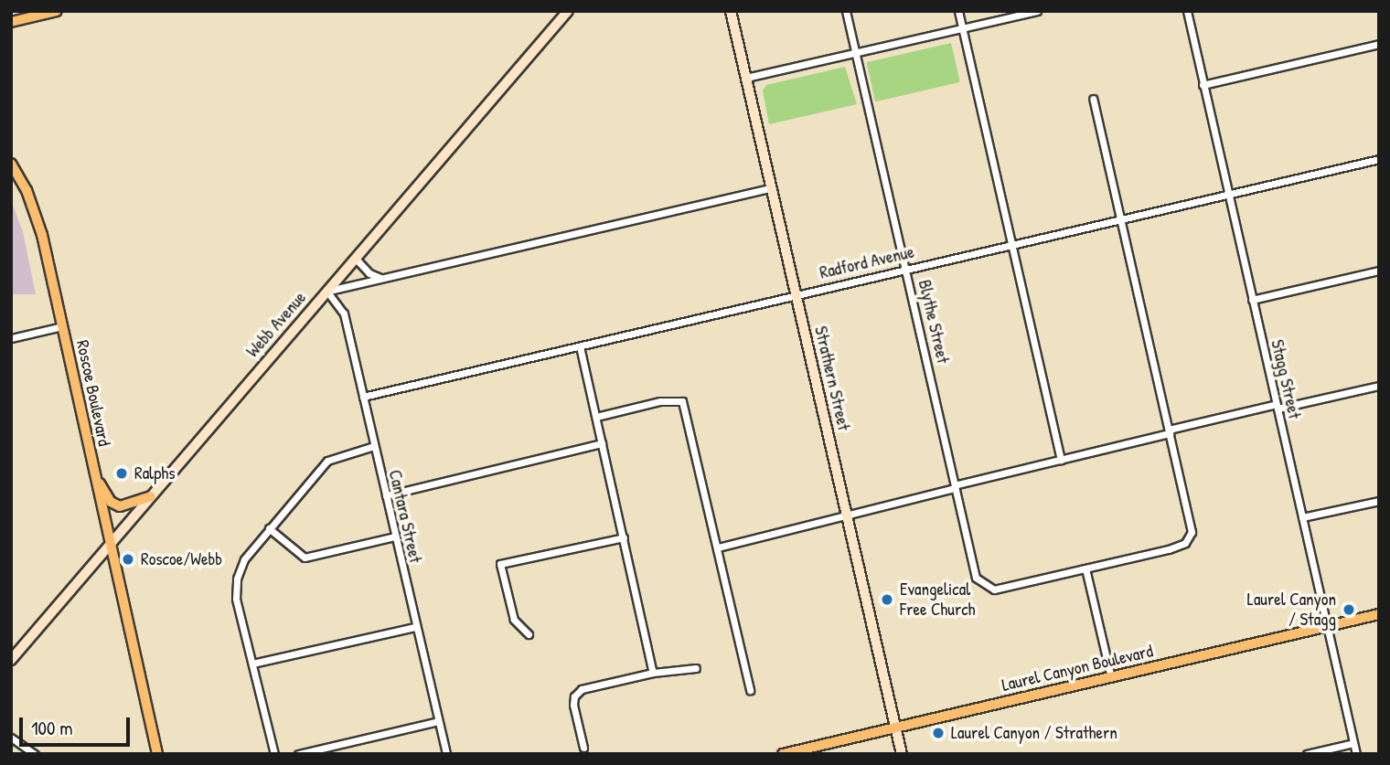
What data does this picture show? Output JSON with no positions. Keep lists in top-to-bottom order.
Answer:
{
  "streets": {
    "main road": ["Roscoe Boulevard", "Laurel Canyon Boulevard"],
    "street": [
      "Radford Avenue",
      "Blythe Street",
      "Webb Avenue",
      "Strathern Street",
      "Stagg Street",
      "Cantara Street"
    ]
  },
  "crossings": [
    ["Radford Avenue", "Blythe Street"],
    ["Radford Avenue", "Strathern Street"],
    ["Radford Avenue", "Stagg Street"],
    ["Radford Avenue", "Cantara Street"],
    ["Webb Avenue", "Roscoe Boulevard"],
    ["Webb Avenue", "Cantara Street"],
    ["Strathern Street", "Laurel Canyon Boulevard"],
    ["Stagg Street", "Laurel Canyon Boulevard"]
  ],
  "places": [
    "Ralphs",
    "Roscoe/Webb",
    "Evangelical Free Church",
    "Laurel Canyon / Stagg",
    "Laurel Canyon / Strathern"
  ],
  "scale_bar": "100 m"
}
